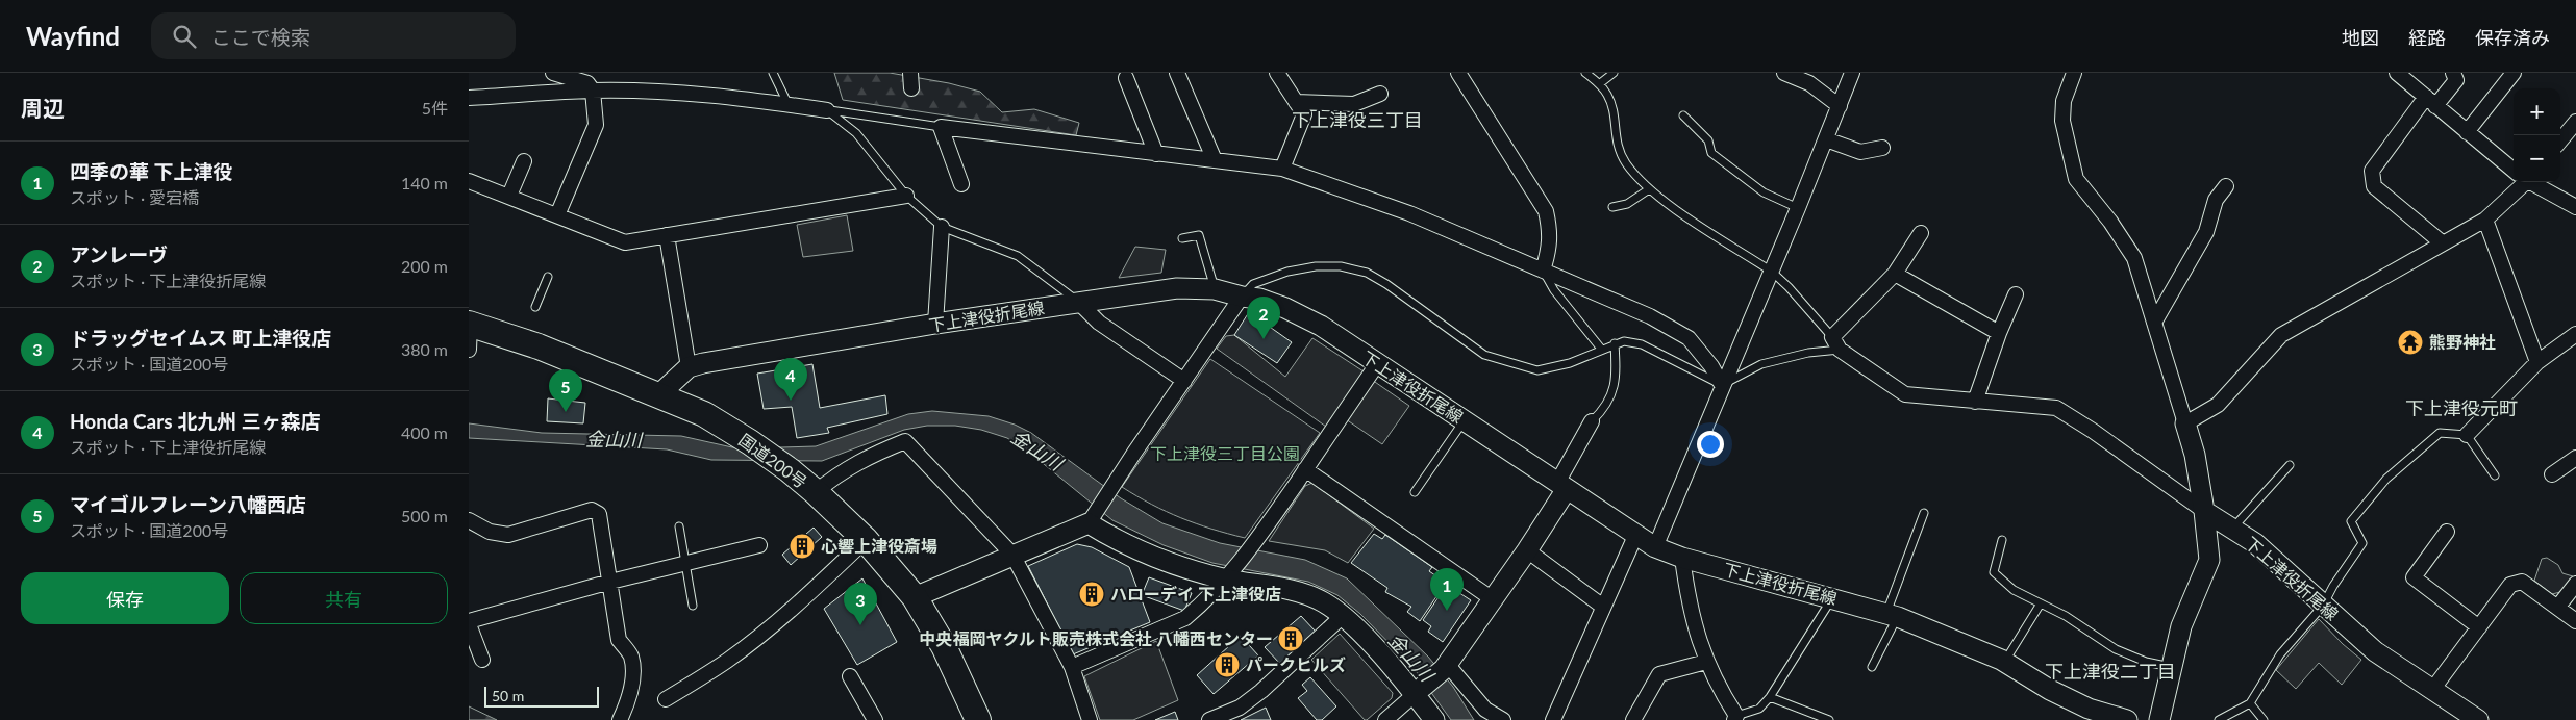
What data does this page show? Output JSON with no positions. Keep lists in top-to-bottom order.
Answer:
{
  "streets": {
    "highway": ["国道200号"],
    "main road": ["下上津役折尾線"]
  },
  "crossings": [
    ["下上津役折尾線", "国道200号"]
  ],
  "districts": ["下上津役三丁目", "下上津役元町", "下上津役二丁目"],
  "water": ["金山川"],
  "parks": ["下上津役三丁目公園"],
  "places": {
    "temple": ["熊野神社"],
    "building": [
      "心響上津役斎場",
      "ハローデイ 下上津役店",
      "中央福岡ヤクルト販売株式会社 八幡西センター",
      "パークヒルズ"
    ]
  },
  "scale_bar": "50 m",
  "page": {
    "header": "Wayfind",
    "search": "ここで検索",
    "nav": ["地図", "経路", "保存済み"],
    "heading": ["周辺", "5件"],
    "map_buttons": ["+", "−"],
    "list": [
      {
        "mark": "1",
        "name": "四季の華 下上津役",
        "note": "スポット · 愛宕橋",
        "value": "140 m"
      },
      {
        "mark": "2",
        "name": "アンレーヴ",
        "note": "スポット · 下上津役折尾線",
        "value": "200 m"
      },
      {
        "mark": "3",
        "name": "ドラッグセイムス 町上津役店",
        "note": "スポット · 国道200号",
        "value": "380 m"
      },
      {
        "mark": "4",
        "name": "Honda Cars 北九州 三ヶ森店",
        "note": "スポット · 下上津役折尾線",
        "value": "400 m"
      },
      {
        "mark": "5",
        "name": "マイゴルフレーン八幡西店",
        "note": "スポット · 国道200号",
        "value": "500 m"
      }
    ],
    "pins": [
      "2",
      "4",
      "5",
      "1",
      "3"
    ],
    "buttons": ["保存", "共有"],
    "scale": "50 m"
  }
}
